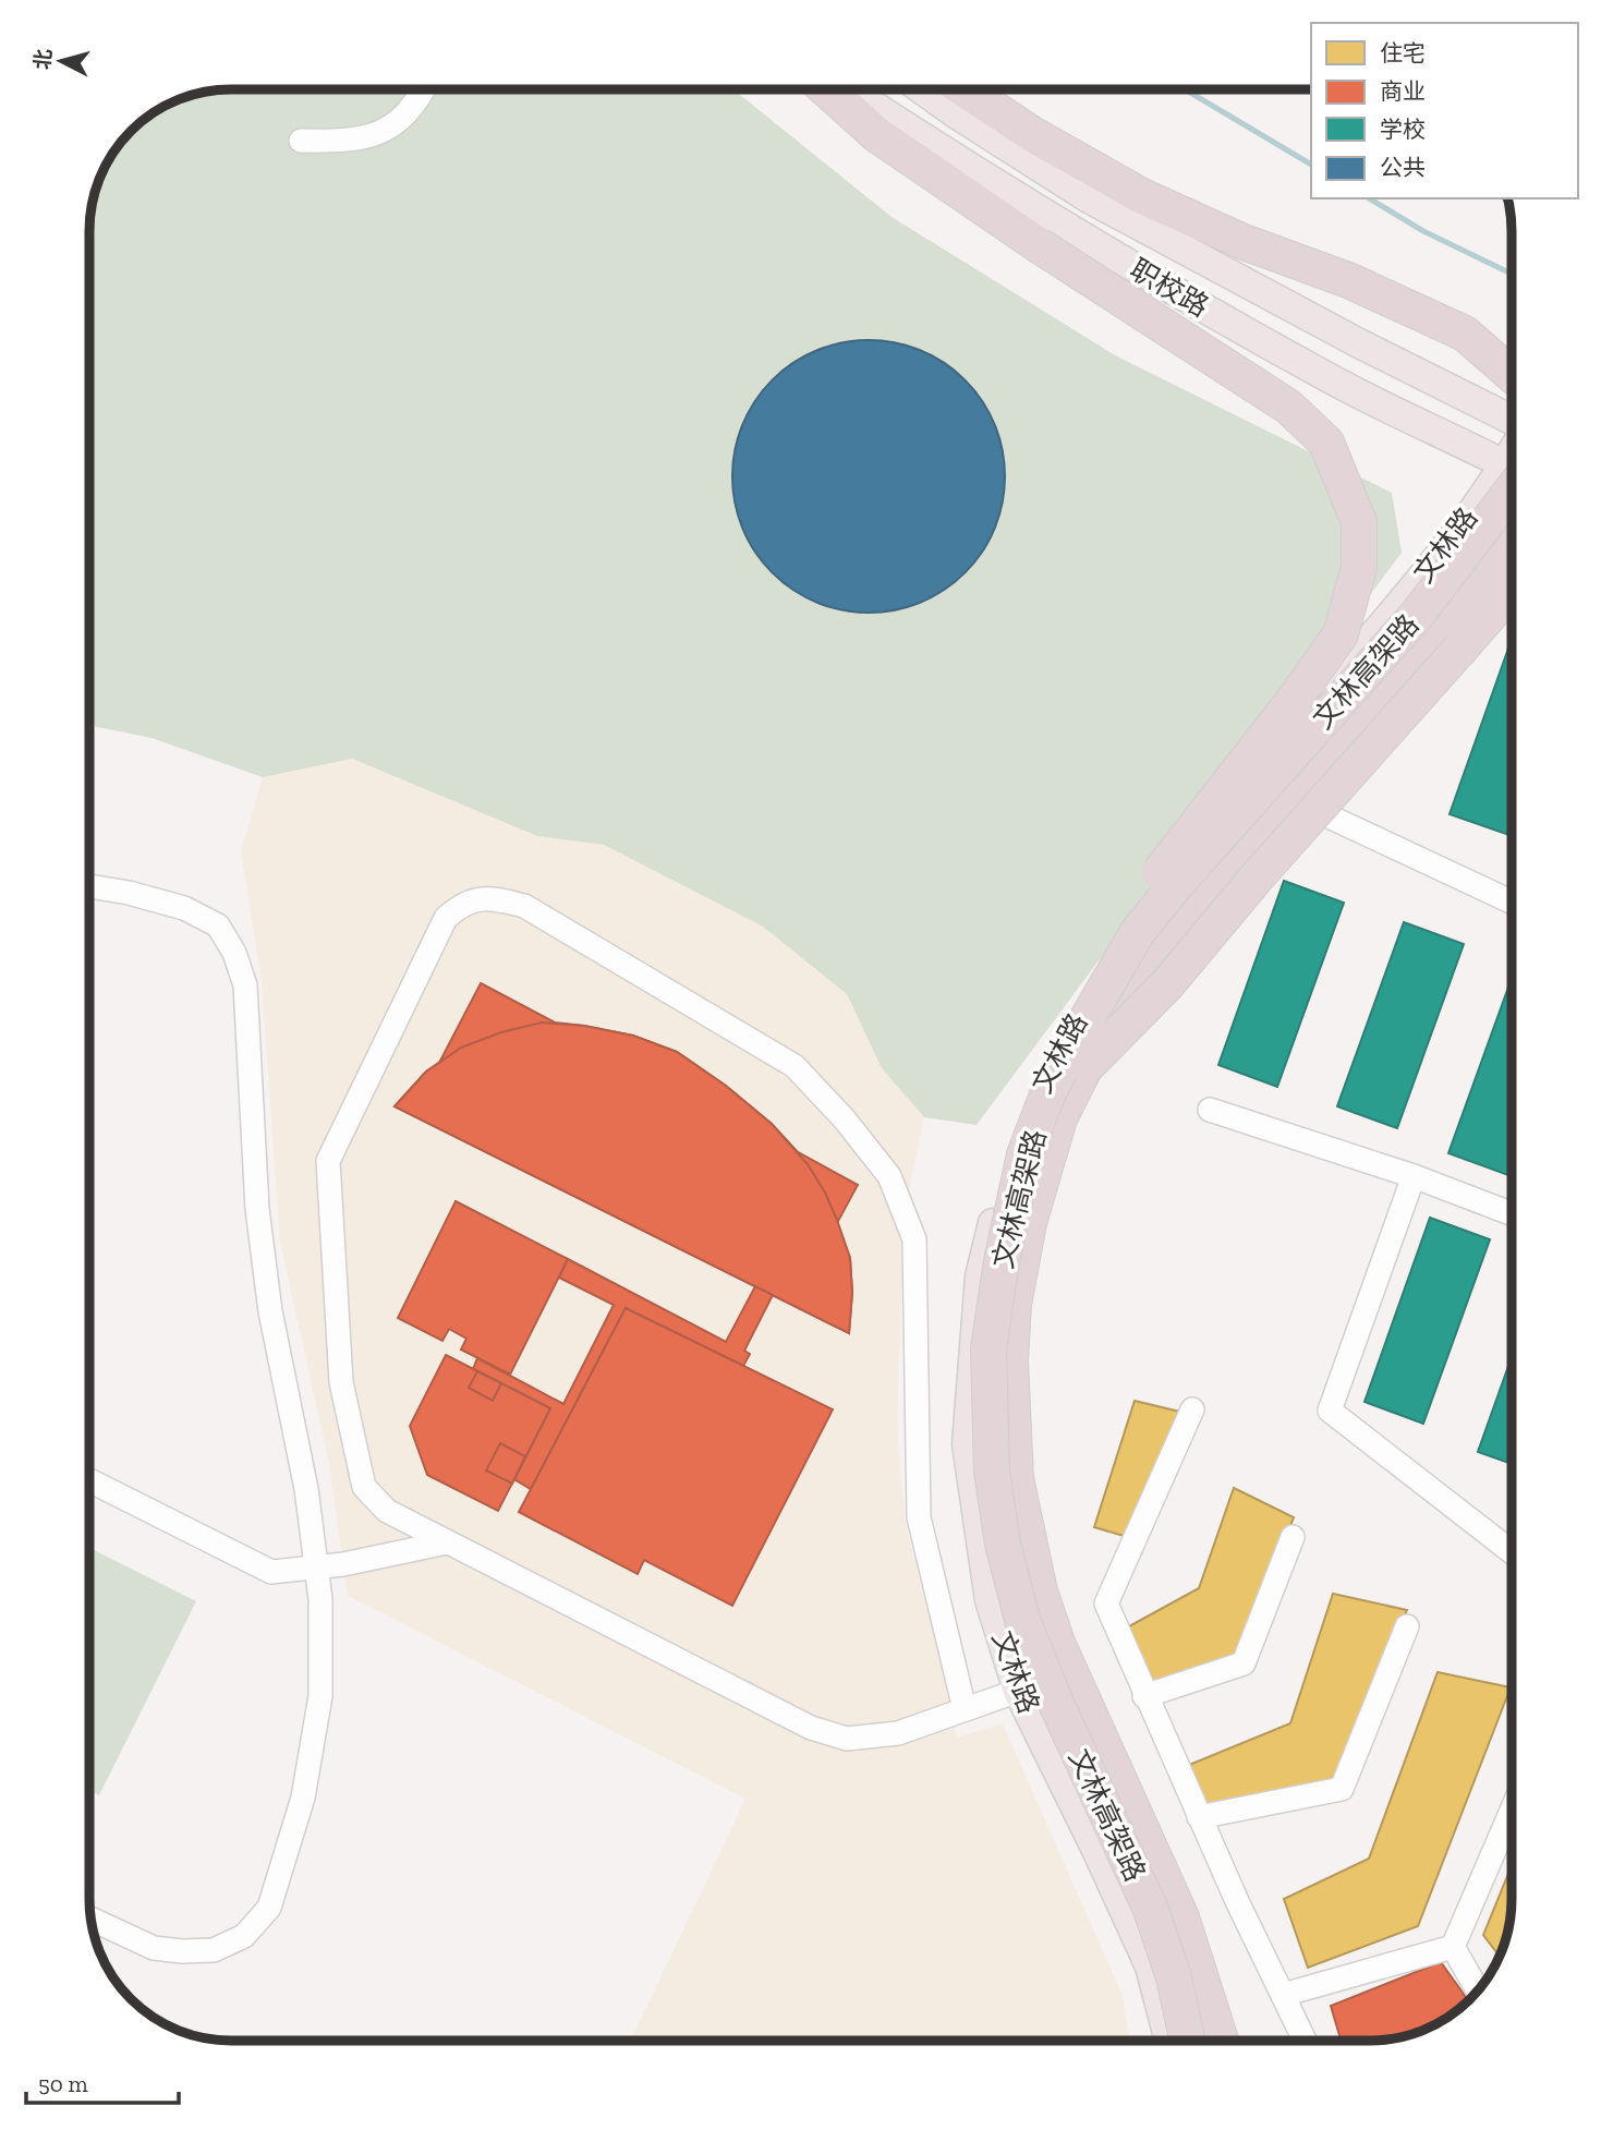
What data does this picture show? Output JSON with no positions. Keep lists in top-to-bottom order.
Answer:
{
  "streets": {
    "highway": ["文林高架路"],
    "main road": ["职校路", "文林路"]
  },
  "legend": [
    "住宅",
    "商业",
    "学校",
    "公共"
  ],
  "scale_bar": "50 m",
  "north": "left"
}
